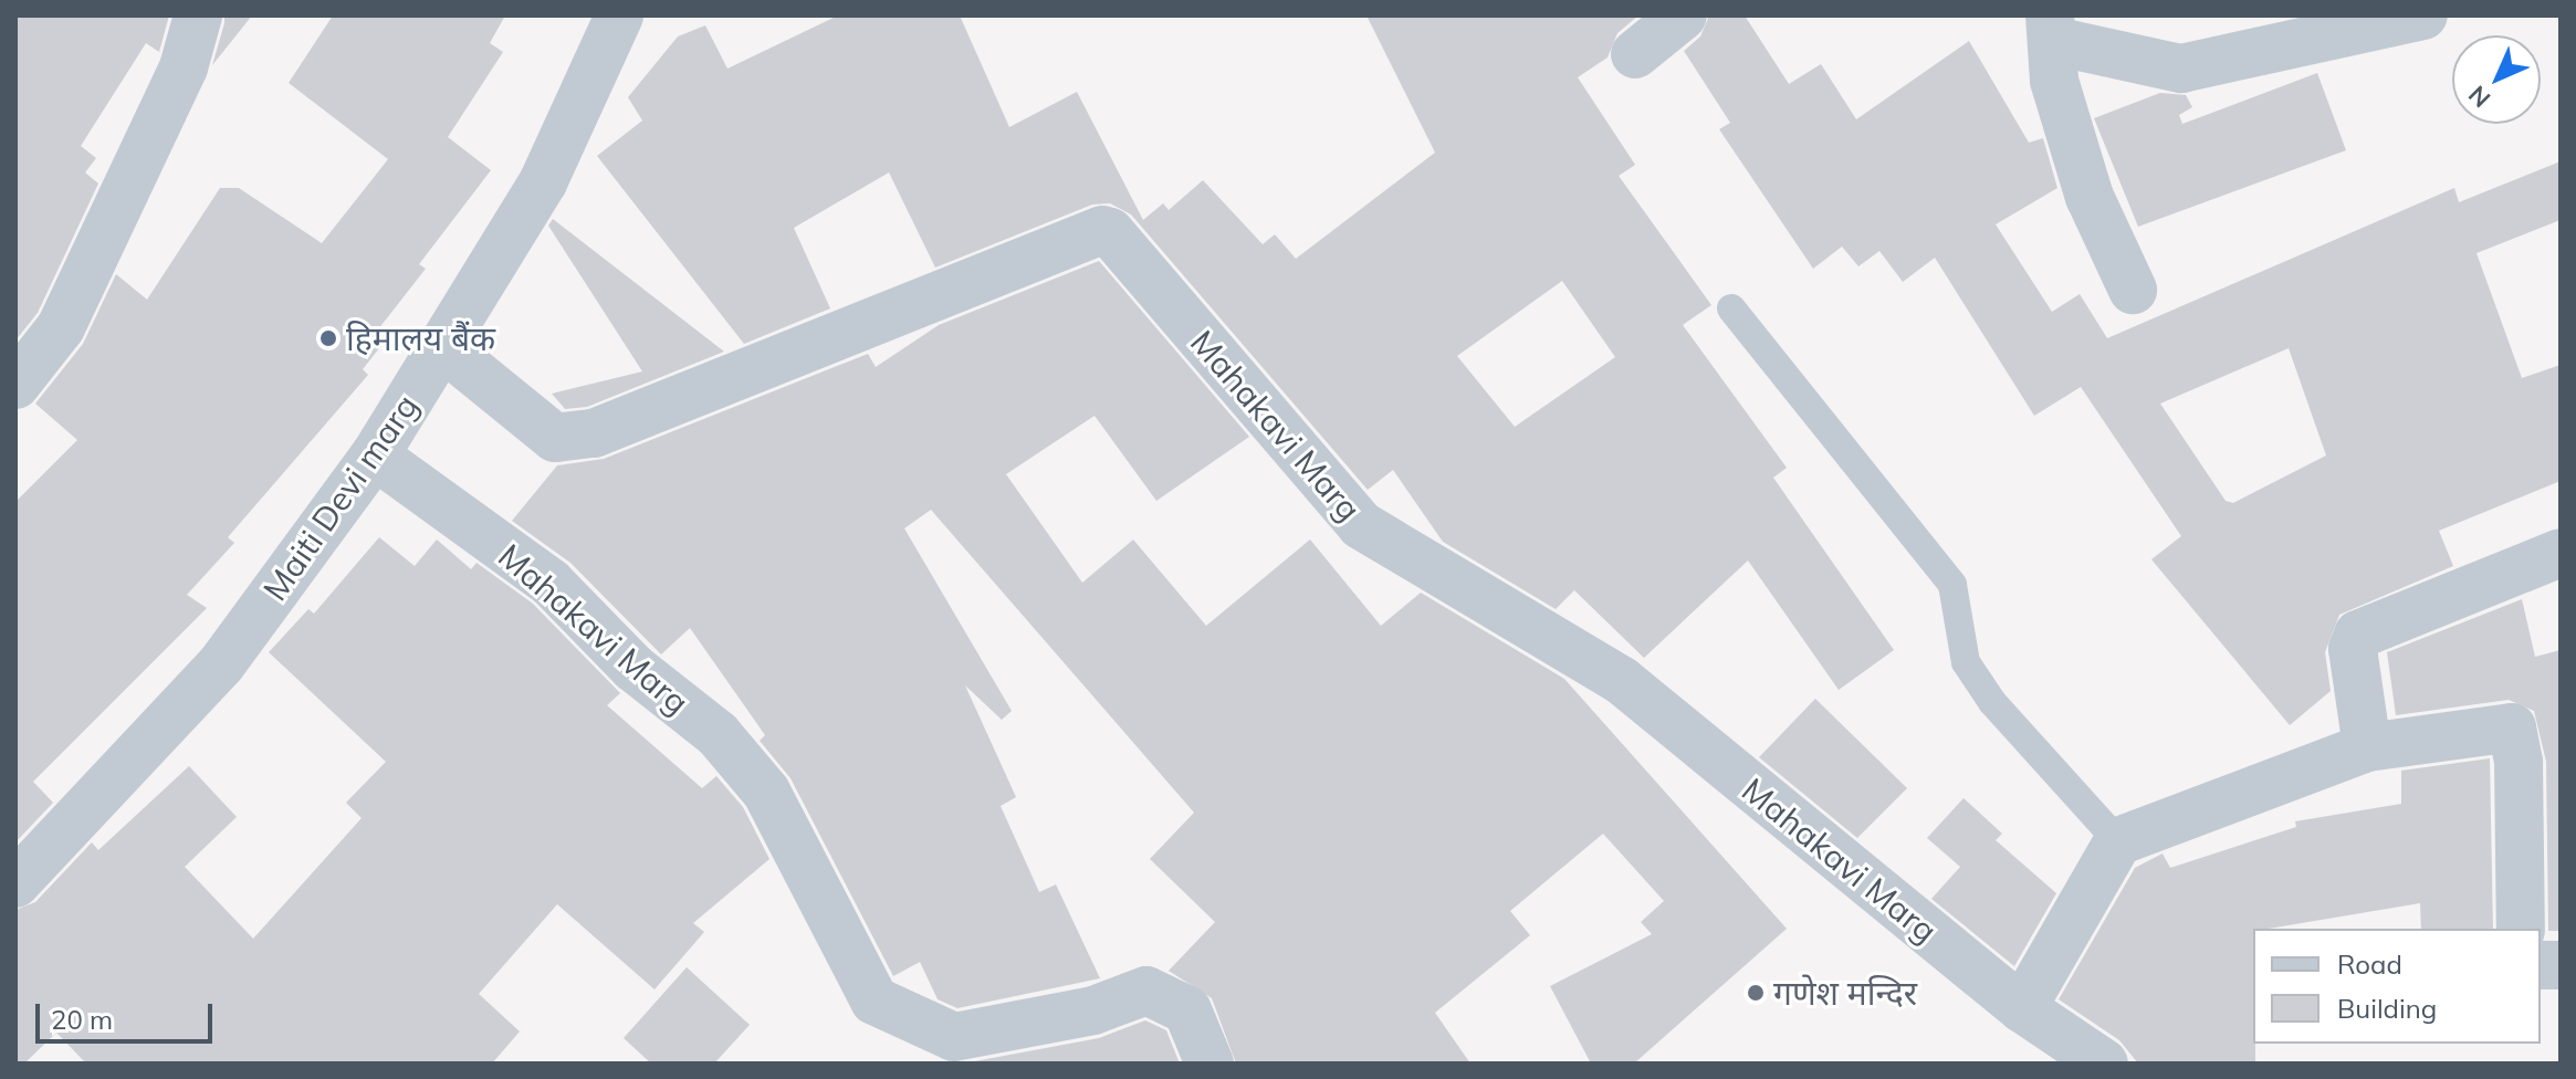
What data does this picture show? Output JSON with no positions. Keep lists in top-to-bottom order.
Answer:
{
  "streets": {
    "street": ["Mahakavi Marg", "Maiti Devi marg"]
  },
  "crossings": [
    ["Mahakavi Marg", "Maiti Devi marg"]
  ],
  "places": ["हिमालय बैंक", "गणेश मन्दिर"],
  "legend": ["Road", "Building"],
  "scale_bar": "20 m",
  "north": "bottom left"
}
